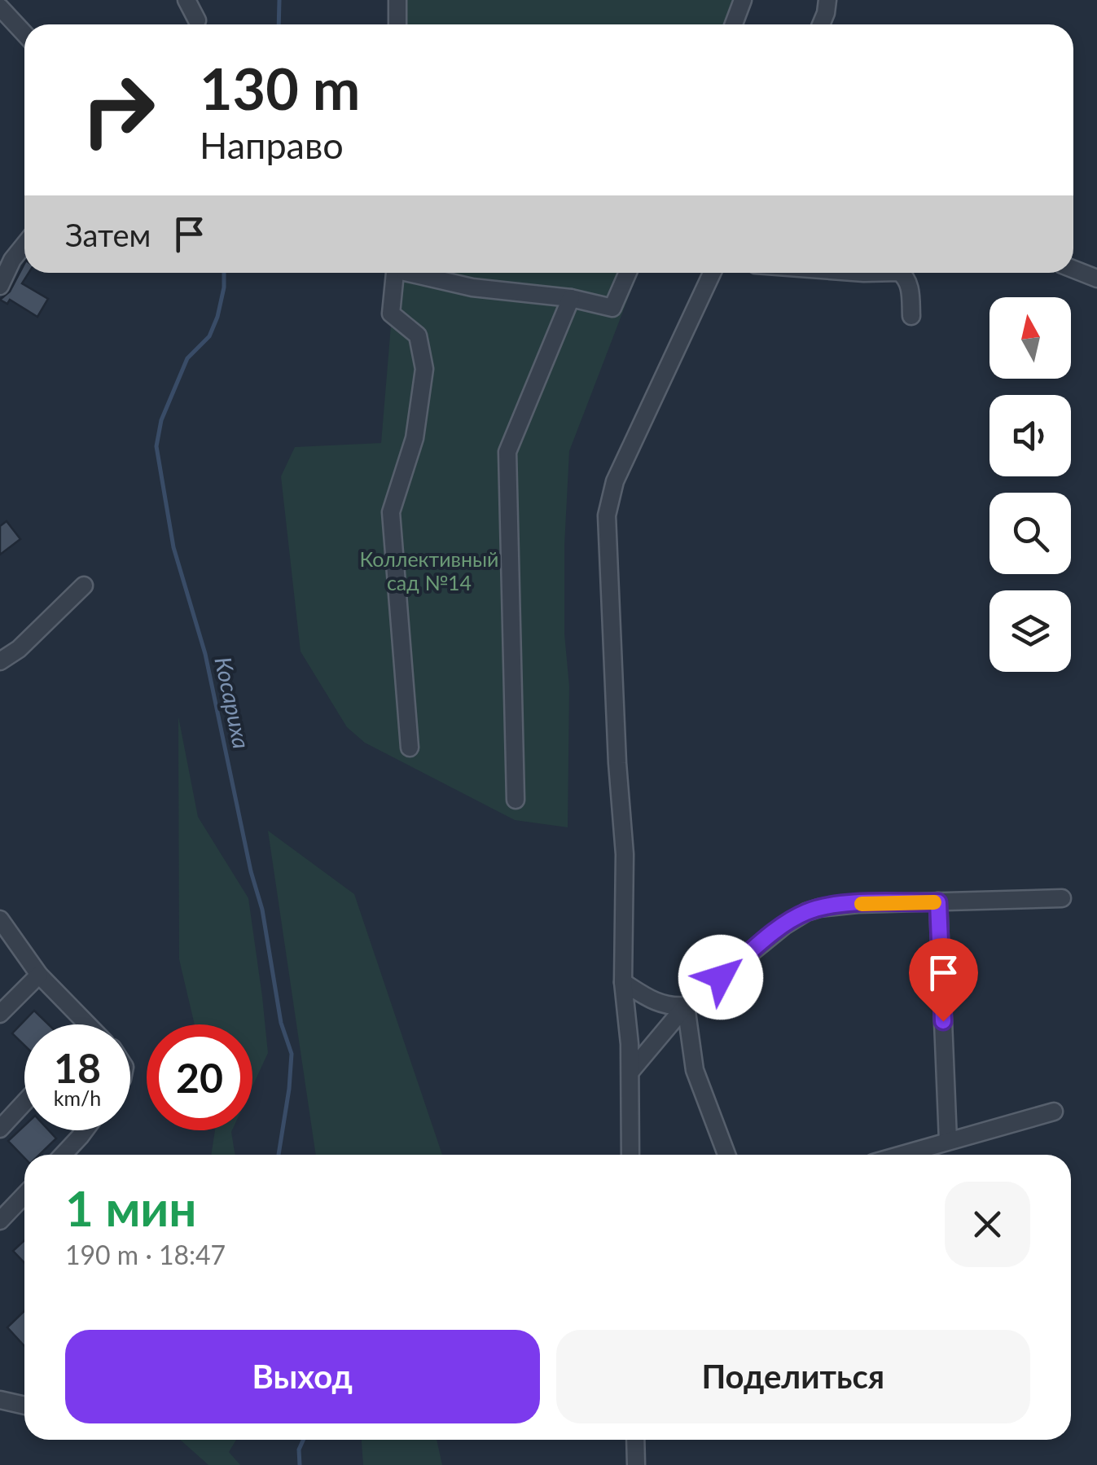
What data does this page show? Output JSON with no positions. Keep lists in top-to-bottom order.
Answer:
{
  "water": ["Косариха"],
  "parks": ["Коллективный сад №14"],
  "north": "top",
  "page": {
    "turn": ["130 m", "Направо"],
    "then": "Затем",
    "speed": "18 km/h",
    "limit": "20",
    "heading": ["1 мин", "190 m · 18:47"],
    "buttons": ["Выход", "Поделиться"]
  }
}
